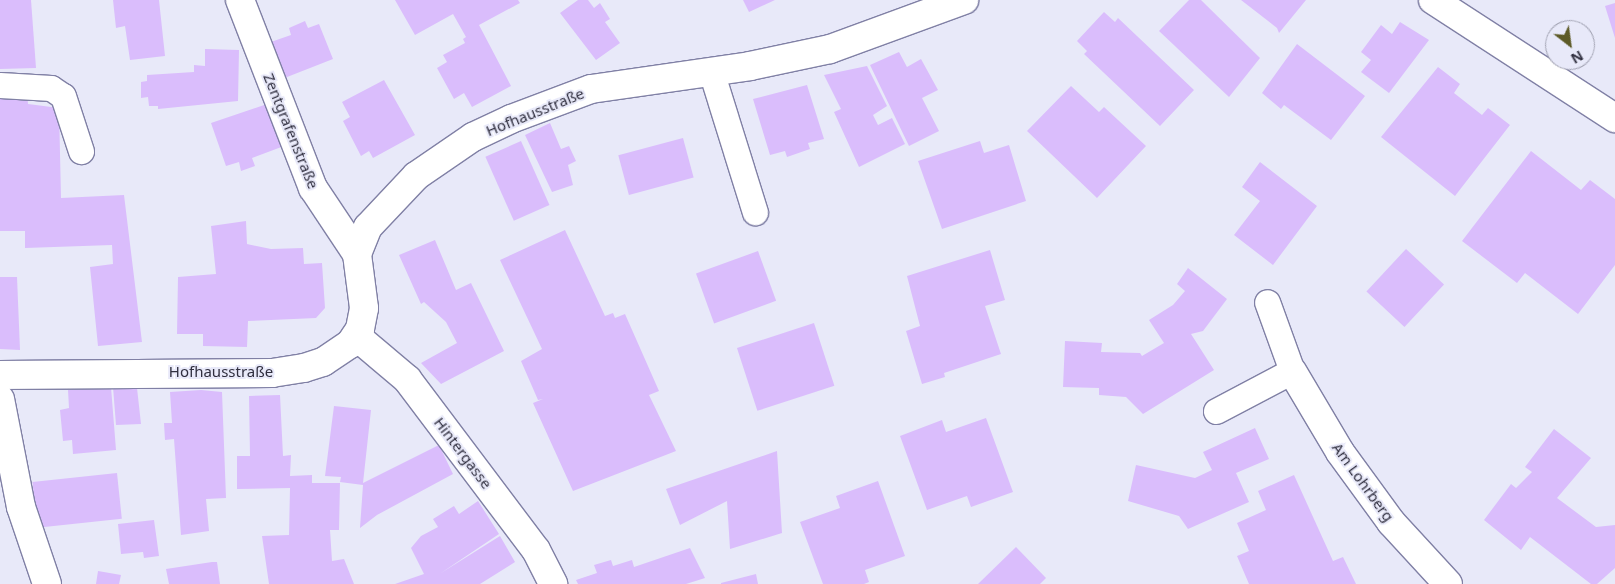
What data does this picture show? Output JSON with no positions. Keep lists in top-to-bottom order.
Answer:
{
  "streets": {
    "street": [
      "Hofhausstraße",
      "Zentgrafenstraße",
      "Hintergasse",
      "Am Lohrberg"
    ]
  },
  "crossings": [
    ["Hofhausstraße", "Zentgrafenstraße"],
    ["Hofhausstraße", "Hintergasse"]
  ],
  "north": "bottom right"
}
